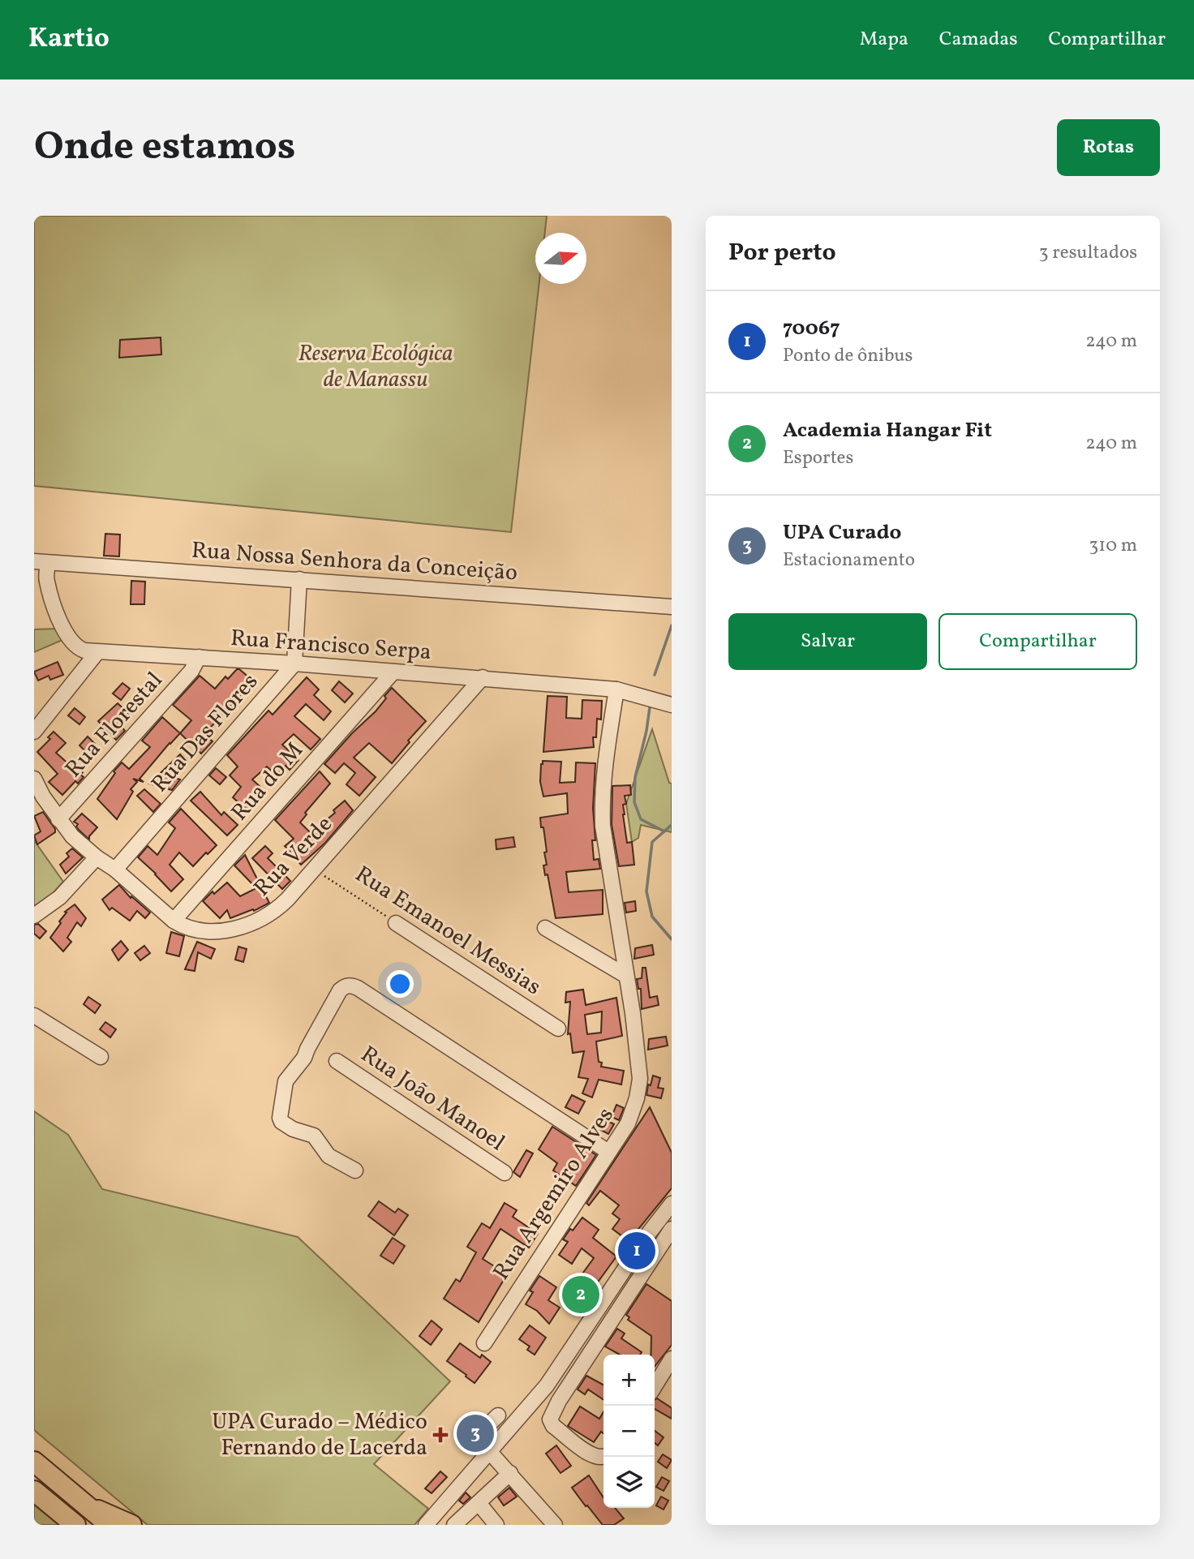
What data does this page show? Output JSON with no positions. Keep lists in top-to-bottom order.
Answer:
{
  "streets": {
    "street": [
      "Rua Nossa Senhora da Conceição",
      "Rua Francisco Serpa",
      "Rua Florestal",
      "Rua Das Flores",
      "Rua do M",
      "Rua Verde",
      "Rua Emanoel Messias",
      "Rua João Manoel",
      "Rua Argemiro Alves"
    ]
  },
  "crossings": [
    ["Rua Nossa Senhora da Conceição", "Rua Francisco Serpa"],
    ["Rua Francisco Serpa", "Rua Florestal"],
    ["Rua Francisco Serpa", "Rua Das Flores"],
    ["Rua Francisco Serpa", "Rua do M"],
    ["Rua Francisco Serpa", "Rua Verde"],
    ["Rua Francisco Serpa", "Rua Argemiro Alves"],
    ["Rua Florestal", "Rua Verde"],
    ["Rua Das Flores", "Rua Verde"],
    ["Rua do M", "Rua Verde"],
    ["Rua Verde", "Rua Emanoel Messias"]
  ],
  "parks": ["Reserva Ecológica de Manassu"],
  "places": {
    "health": ["UPA Curado – Médico Fernando de Lacerda"]
  },
  "north": "right",
  "page": {
    "header": "Kartio",
    "nav": ["Mapa", "Camadas", "Compartilhar"],
    "buttons": [
      "Rotas",
      ["Salvar", "Compartilhar"]
    ],
    "title": "Onde estamos",
    "heading": ["Por perto", "3 resultados"],
    "list": [
      {
        "mark": "1",
        "name": "70067",
        "note": "Ponto de ônibus",
        "value": "240 m"
      },
      {
        "mark": "2",
        "name": "Academia Hangar Fit",
        "note": "Esportes",
        "value": "240 m"
      },
      {
        "mark": "3",
        "name": "UPA Curado",
        "note": "Estacionamento",
        "value": "310 m"
      }
    ],
    "pins": ["1", "2", "3"],
    "map_buttons": ["+", "−"]
  }
}
